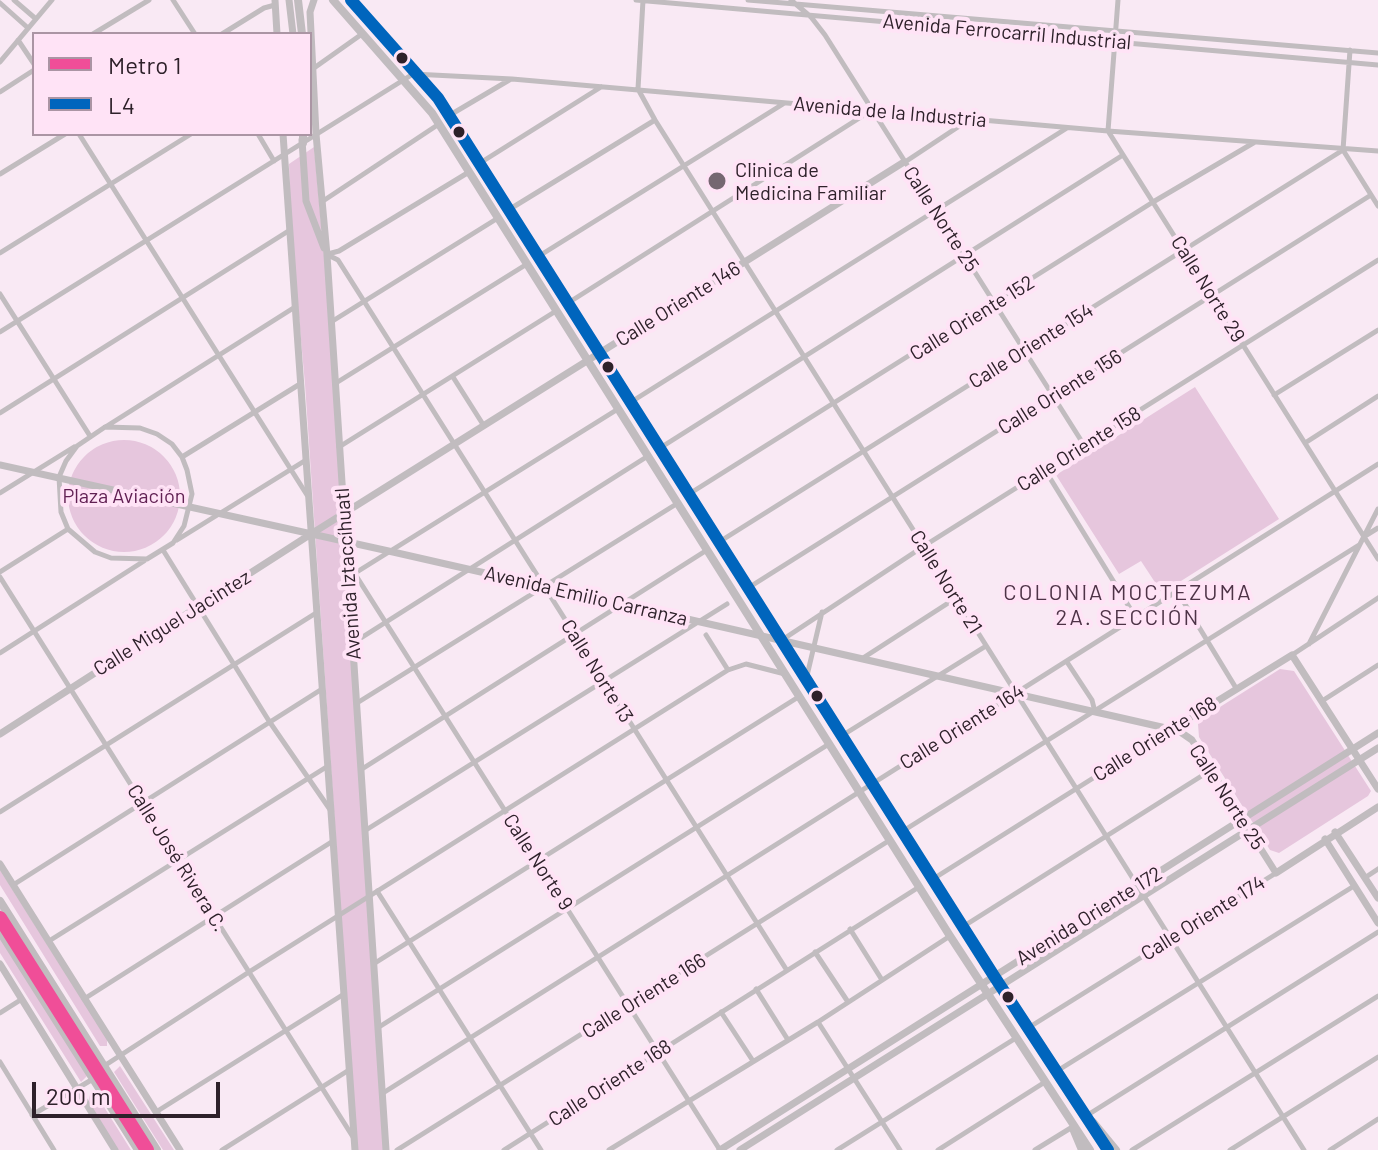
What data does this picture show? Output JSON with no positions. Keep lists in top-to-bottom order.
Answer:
{
  "streets": {
    "street": [
      "Avenida Ferrocarril Industrial",
      "Avenida de la Industria",
      "Calle Norte 25",
      "Calle Norte 29",
      "Calle Oriente 146",
      "Calle Oriente 152",
      "Calle Oriente 154",
      "Calle Oriente 156",
      "Calle Oriente 158",
      "Avenida Iztaccíhuatl",
      "Calle Norte 21",
      "Avenida Emilio Carranza",
      "Calle Miguel Jacintez",
      "Calle Norte 13",
      "Calle Oriente 164",
      "Calle Oriente 168",
      "Calle José Rivera C.",
      "Calle Norte 9",
      "Avenida Oriente 172",
      "Calle Oriente 174",
      "Calle Oriente 166"
    ]
  },
  "crossings": [
    ["Avenida Ferrocarril Industrial", "Calle Norte 25"],
    ["Avenida de la Industria", "Calle Norte 25"],
    ["Avenida de la Industria", "Calle Norte 29"],
    ["Avenida de la Industria", "Calle Oriente 146"],
    ["Avenida de la Industria", "Calle Oriente 152"],
    ["Avenida de la Industria", "Calle Oriente 154"],
    ["Avenida de la Industria", "Avenida Iztaccíhuatl"],
    ["Avenida de la Industria", "Calle Norte 21"],
    ["Calle Norte 25", "Calle Oriente 146"],
    ["Calle Norte 25", "Calle Oriente 152"],
    ["Calle Norte 25", "Calle Oriente 154"],
    ["Calle Norte 25", "Calle Oriente 156"],
    ["Calle Norte 25", "Calle Oriente 158"],
    ["Calle Norte 25", "Avenida Emilio Carranza"],
    ["Calle Norte 25", "Calle Oriente 168"],
    ["Calle Norte 25", "Avenida Oriente 172"],
    ["Calle Norte 25", "Calle Oriente 174"],
    ["Calle Norte 29", "Calle Oriente 152"],
    ["Calle Norte 29", "Calle Oriente 154"],
    ["Calle Norte 29", "Calle Oriente 156"],
    ["Calle Norte 29", "Calle Oriente 158"],
    ["Calle Norte 29", "Calle Oriente 164"],
    ["Calle Oriente 146", "Avenida Iztaccíhuatl"],
    ["Calle Oriente 146", "Calle Norte 21"],
    ["Calle Oriente 146", "Calle Miguel Jacintez"],
    ["Calle Oriente 146", "Calle Norte 13"],
    ["Calle Oriente 152", "Calle Norte 21"],
    ["Calle Oriente 154", "Calle Norte 21"],
    ["Calle Oriente 156", "Calle Norte 21"],
    ["Calle Oriente 158", "Calle Norte 21"],
    ["Calle Oriente 158", "Avenida Emilio Carranza"],
    ["Avenida Iztaccíhuatl", "Avenida Emilio Carranza"],
    ["Avenida Iztaccíhuatl", "Calle Miguel Jacintez"],
    ["Avenida Iztaccíhuatl", "Calle Norte 13"],
    ["Avenida Iztaccíhuatl", "Calle Oriente 164"],
    ["Avenida Iztaccíhuatl", "Calle José Rivera C."],
    ["Avenida Iztaccíhuatl", "Calle Norte 9"],
    ["Calle Norte 21", "Avenida Emilio Carranza"],
    ["Calle Norte 21", "Calle Oriente 164"],
    ["Calle Norte 21", "Calle Oriente 168"],
    ["Calle Norte 21", "Avenida Oriente 172"],
    ["Calle Norte 21", "Calle Oriente 174"],
    ["Avenida Emilio Carranza", "Calle Miguel Jacintez"],
    ["Avenida Emilio Carranza", "Calle Norte 13"],
    ["Avenida Emilio Carranza", "Calle Oriente 164"],
    ["Avenida Emilio Carranza", "Calle Oriente 168"],
    ["Calle Miguel Jacintez", "Calle José Rivera C."],
    ["Calle Norte 13", "Calle Oriente 164"],
    ["Calle Norte 13", "Calle Oriente 168"],
    ["Calle Norte 13", "Calle Oriente 166"],
    ["Calle Oriente 164", "Calle Norte 9"],
    ["Calle Oriente 168", "Calle Norte 9"],
    ["Calle Norte 9", "Avenida Oriente 172"],
    ["Calle Norte 9", "Calle Oriente 166"]
  ],
  "districts": ["COLONIA MOCTEZUMA 2A. SECCIÓN"],
  "parks": ["Plaza Aviación"],
  "places": ["Clinica de Medicina Familiar"],
  "lines": ["transit line L4", "metro line 1"],
  "legend": ["Metro 1", "L4"],
  "scale_bar": "200 m"
}
